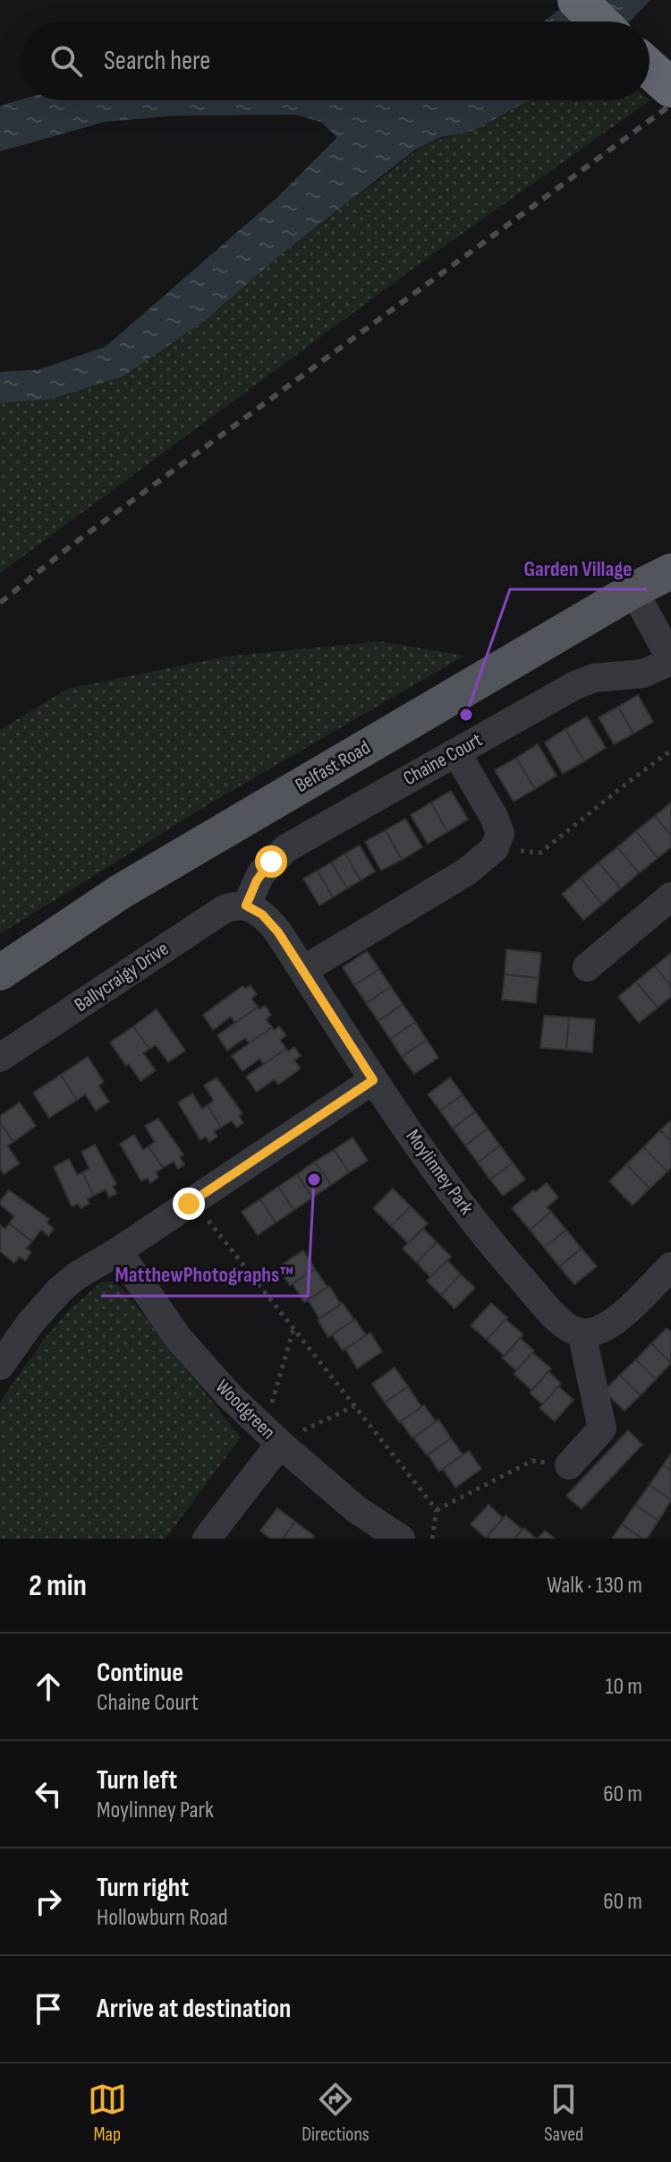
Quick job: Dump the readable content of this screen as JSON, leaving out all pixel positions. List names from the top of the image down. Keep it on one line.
{"streets":{"main road":["Belfast Road"],"street":["Chaine Court","Ballycraigy Drive","Moylinney Park","Woodgreen"]},"crossings":[["Chaine Court","Ballycraigy Drive"],["Chaine Court","Moylinney Park"],["Ballycraigy Drive","Moylinney Park"]],"places":["Garden Village","MatthewPhotographs™"],"page":{"search":"Search here","heading":["2 min","Walk · 130 m"],"list":[["Continue","Chaine Court","10 m"],["Turn left","Moylinney Park","60 m"],["Turn right","Hollowburn Road","60 m"],"Arrive at destination"],"nav":["Map","Directions","Saved"]}}
